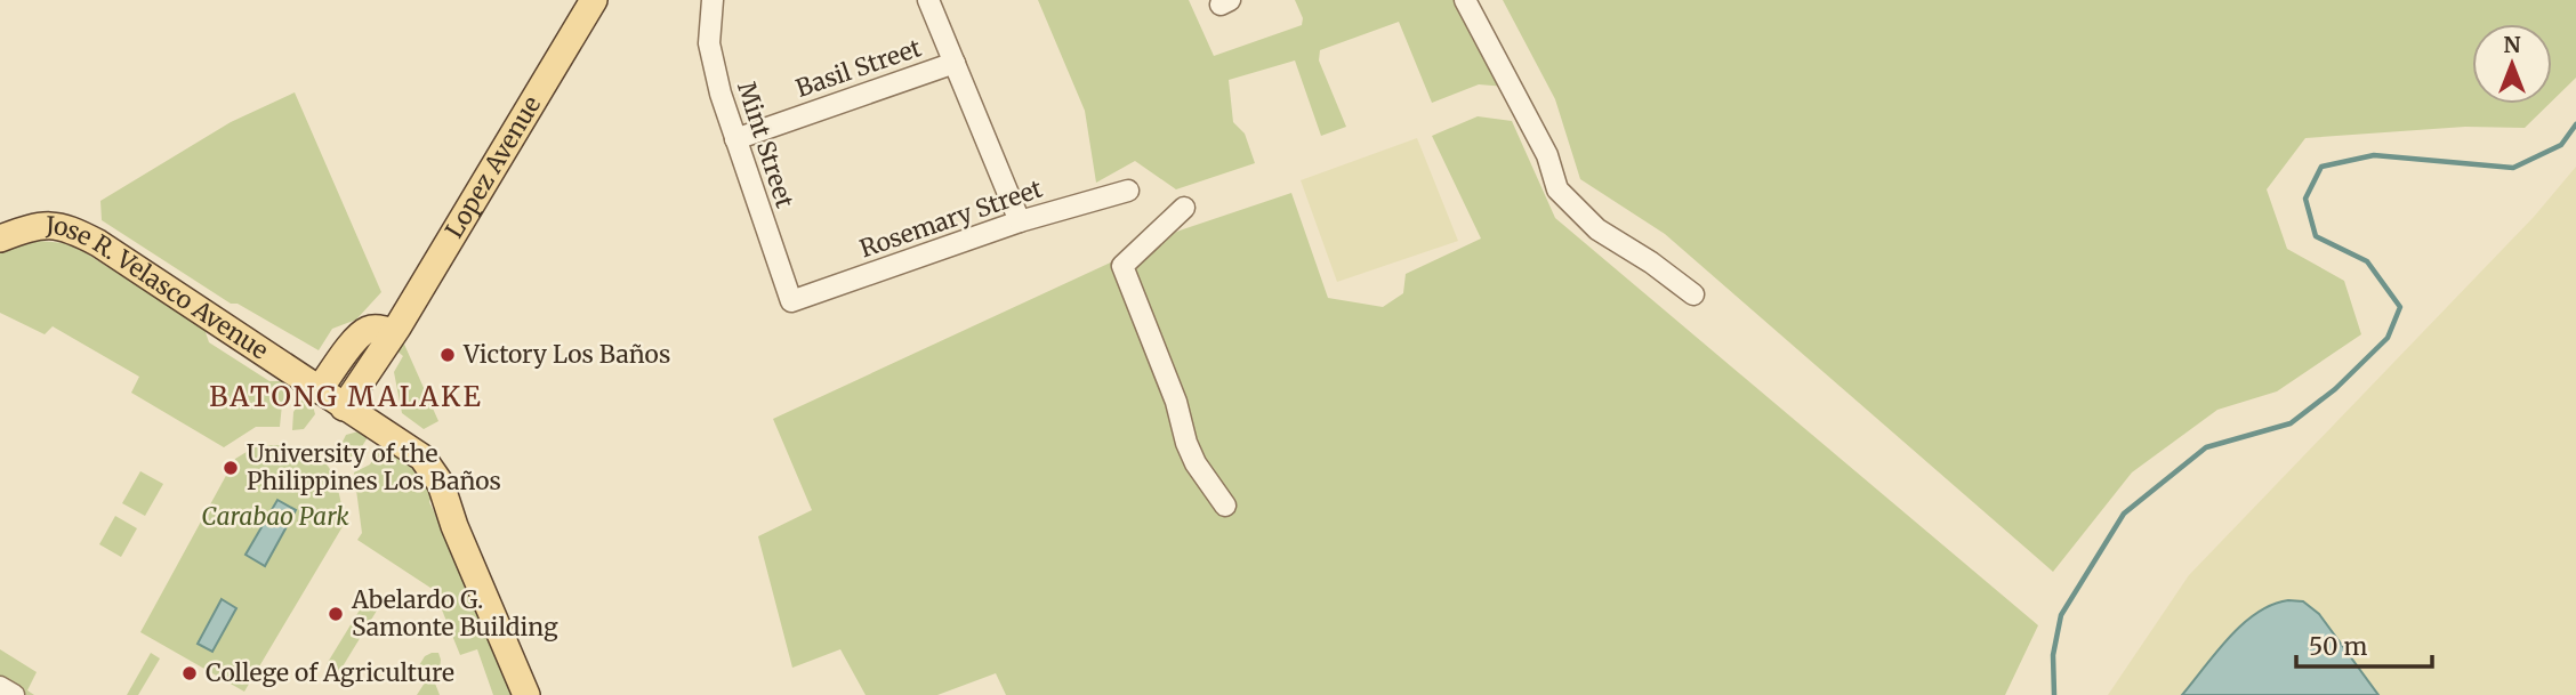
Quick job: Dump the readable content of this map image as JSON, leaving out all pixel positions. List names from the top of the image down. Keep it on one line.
{"streets":{"main road":["Lopez Avenue","Jose R. Velasco Avenue"],"street":["Basil Street","Mint Street","Rosemary Street"]},"crossings":[["Basil Street","Mint Street"],["Mint Street","Rosemary Street"],["Lopez Avenue","Jose R. Velasco Avenue"]],"districts":["BATONG MALAKE"],"parks":["Carabao Park"],"places":["Victory Los Baños","University of the Philippines Los Baños","Abelardo G. Samonte Building","College of Agriculture"],"scale_bar":"50 m","north":"top"}
